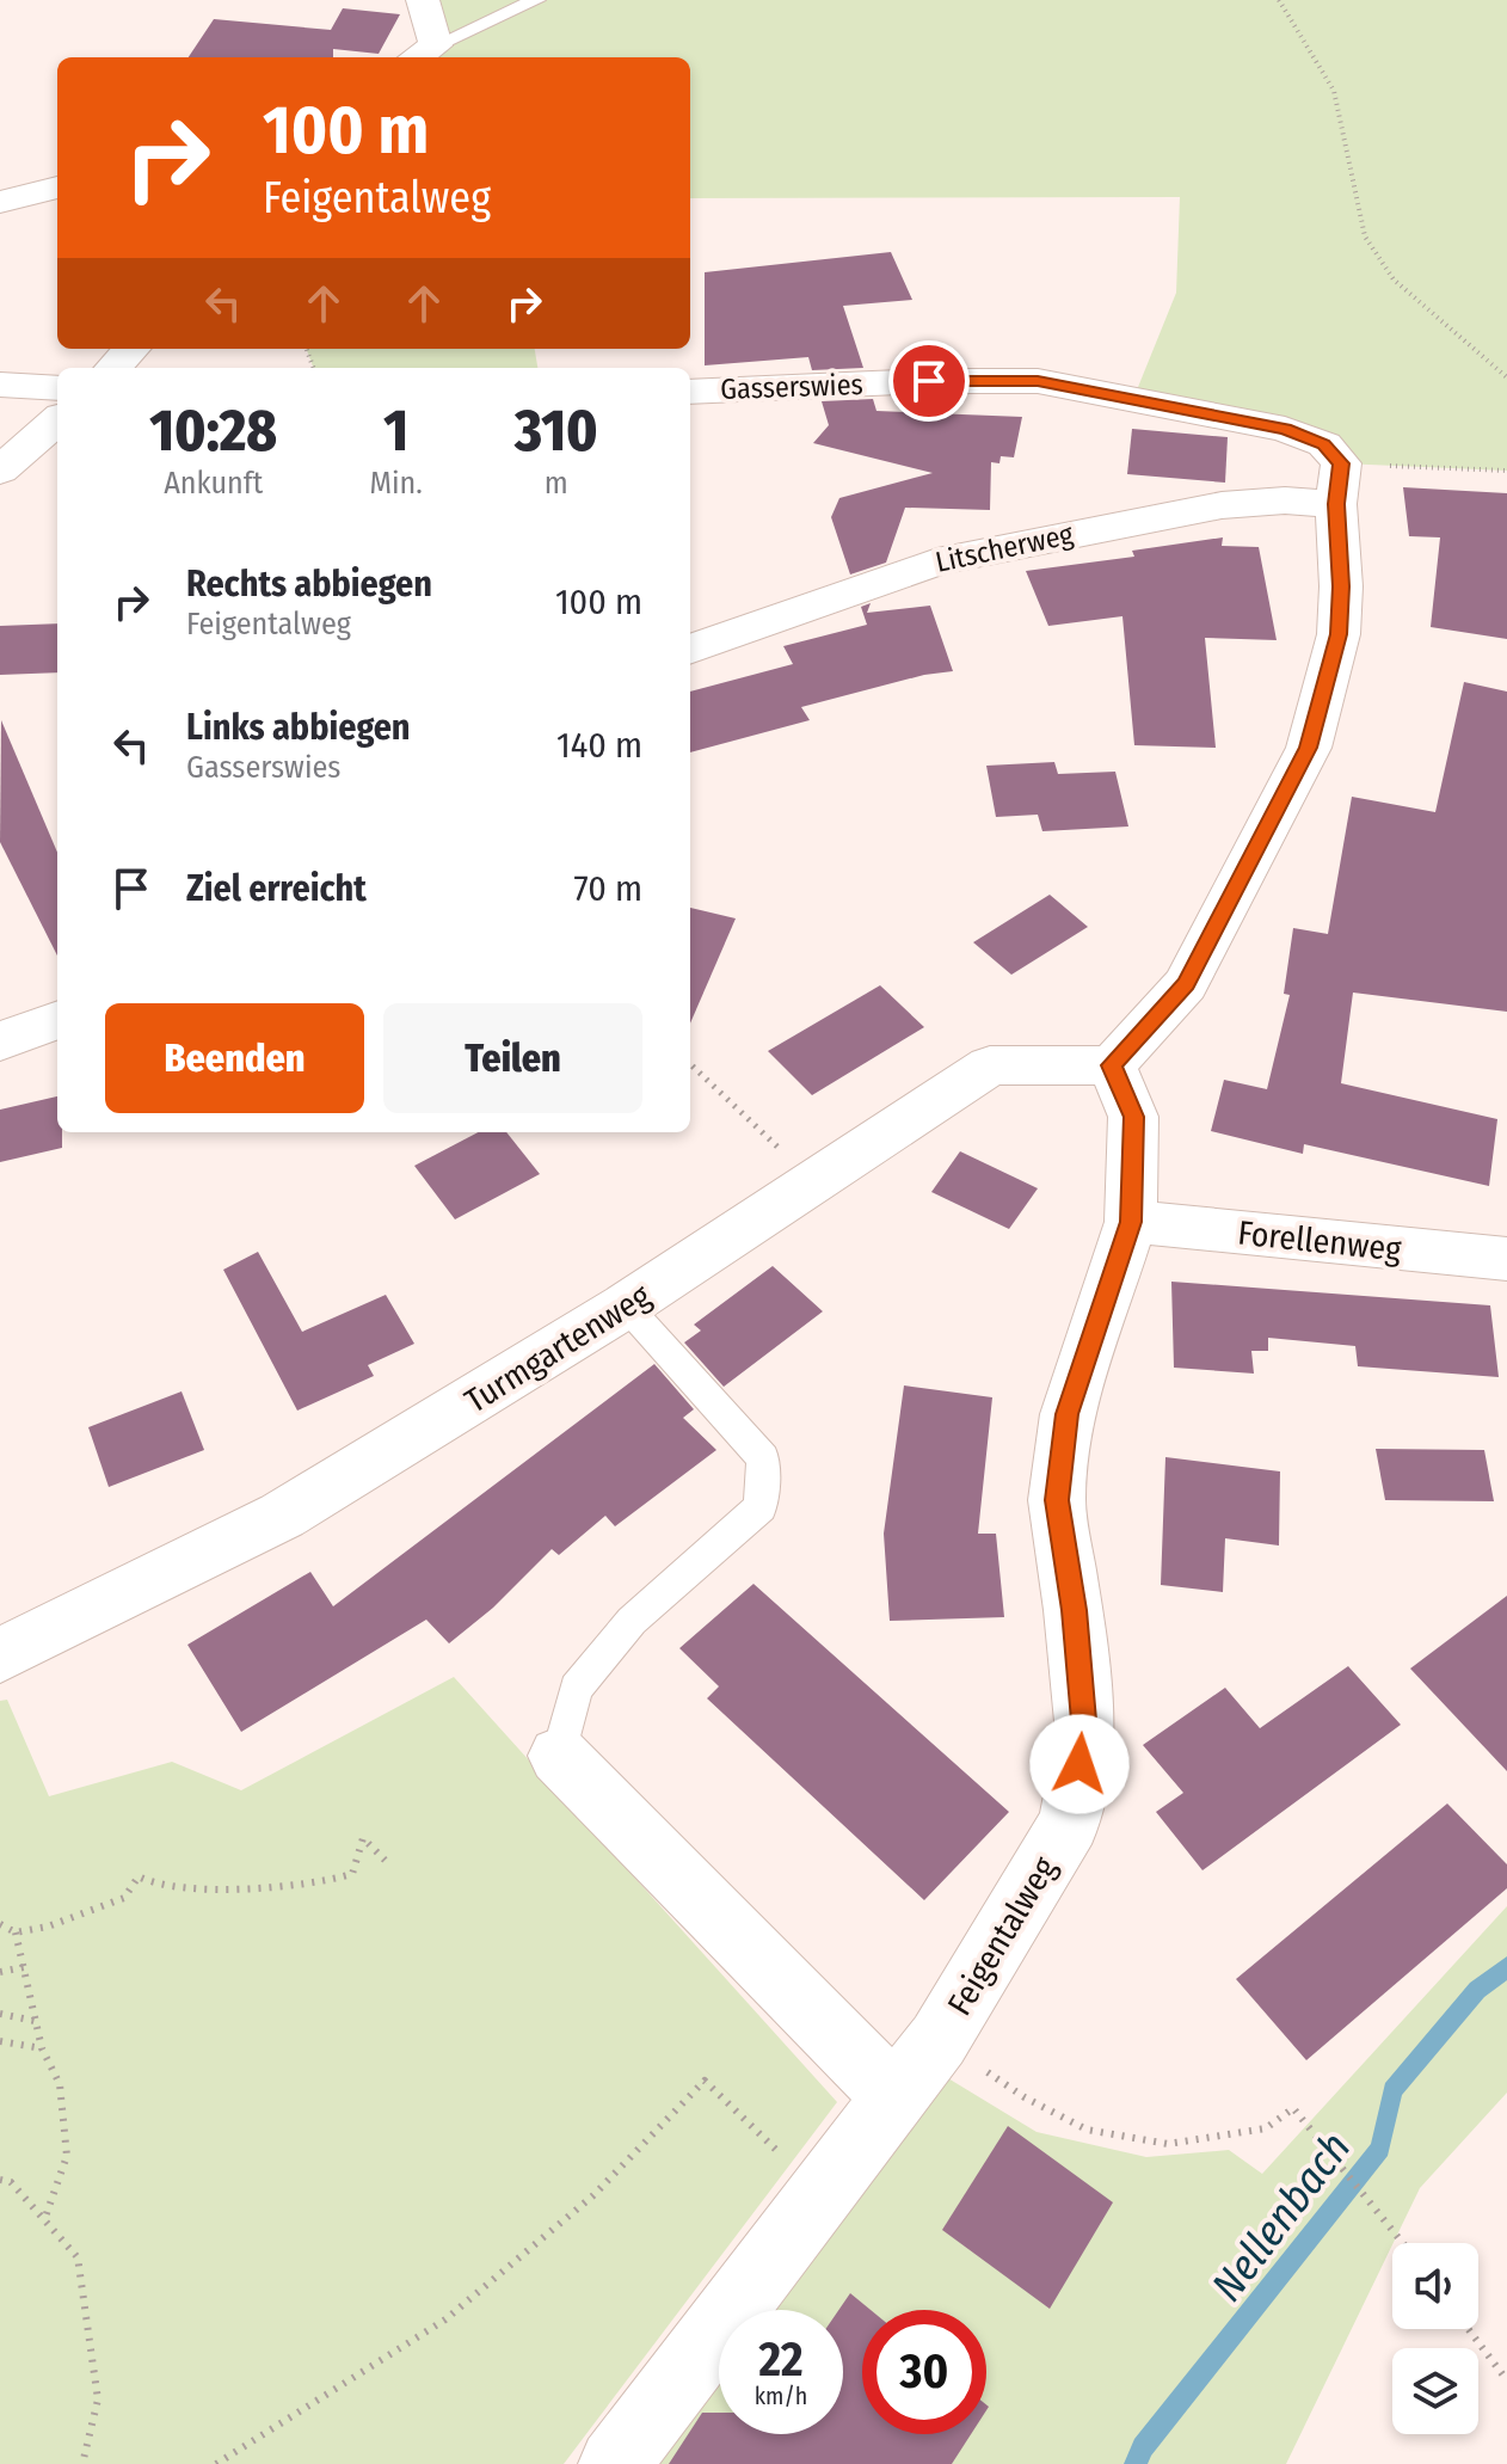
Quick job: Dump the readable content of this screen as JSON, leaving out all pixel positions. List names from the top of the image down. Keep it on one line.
{"streets":{"street":["Gasserswies","Litscherweg","Forellenweg","Turmgartenweg","Feigentalweg"]},"crossings":[["Gasserswies","Litscherweg"],["Forellenweg","Feigentalweg"],["Turmgartenweg","Feigentalweg"]],"water":["Nellenbach"],"page":{"turn":["100 m","Feigentalweg"],"eta":["10:28","Ankunft","1","Min.","310","m"],"list":[{"name":"Rechts abbiegen","note":"Feigentalweg","value":"100 m"},{"name":"Links abbiegen","note":"Gasserswies","value":"140 m"},{"name":"Ziel erreicht","value":"70 m"}],"buttons":["Beenden","Teilen"],"speed":"22 km/h","limit":"30"}}
